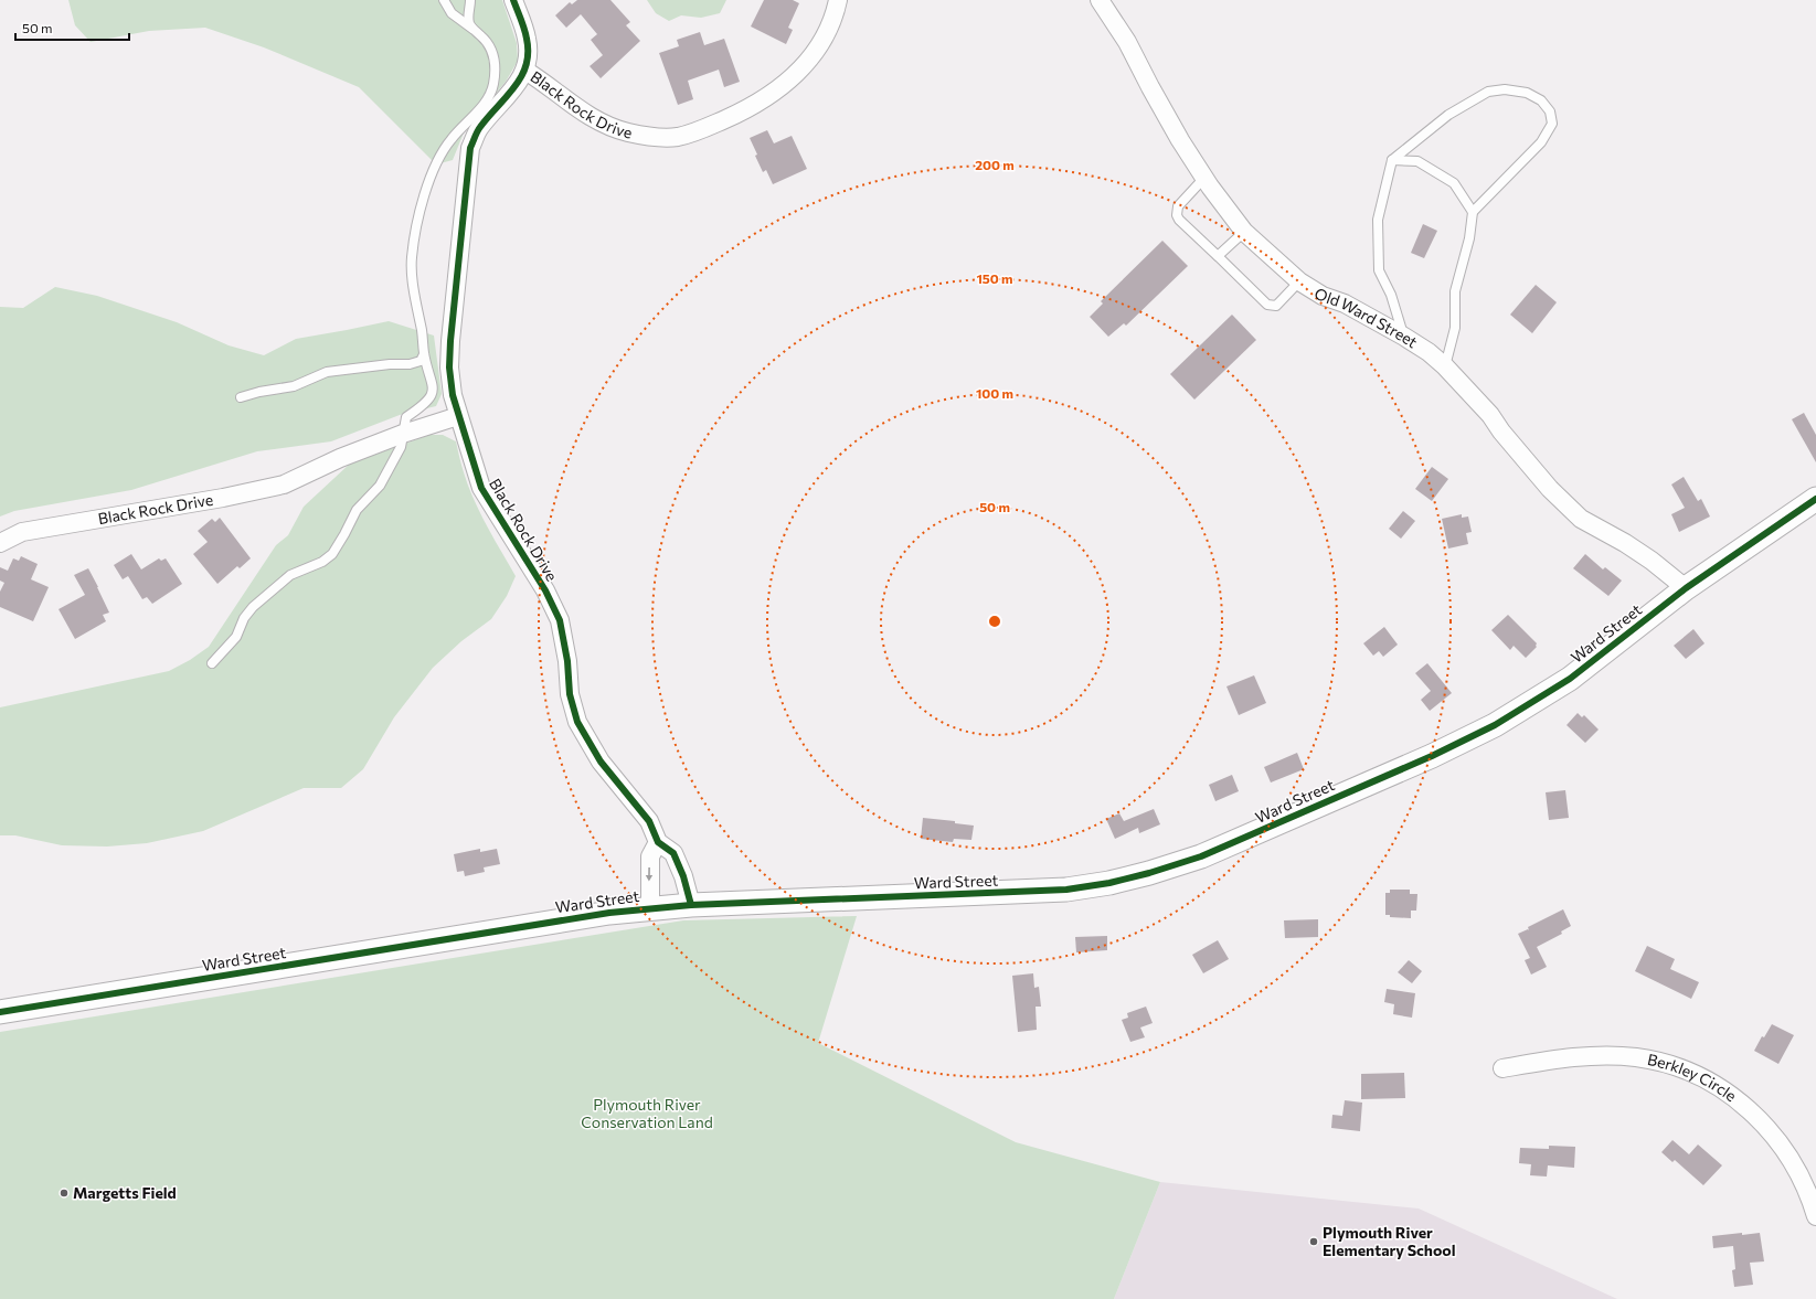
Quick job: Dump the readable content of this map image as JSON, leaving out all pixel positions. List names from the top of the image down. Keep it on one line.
{"streets":{"street":["Black Rock Drive","Old Ward Street","Ward Street","Berkley Circle"]},"crossings":[["Black Rock Drive","Ward Street"],["Old Ward Street","Ward Street"]],"parks":["Plymouth River Conservation Land"],"places":["Margetts Field","Plymouth River Elementary School"],"scale_bar":"50 m","rings":["200 m","150 m","100 m","50 m"]}
